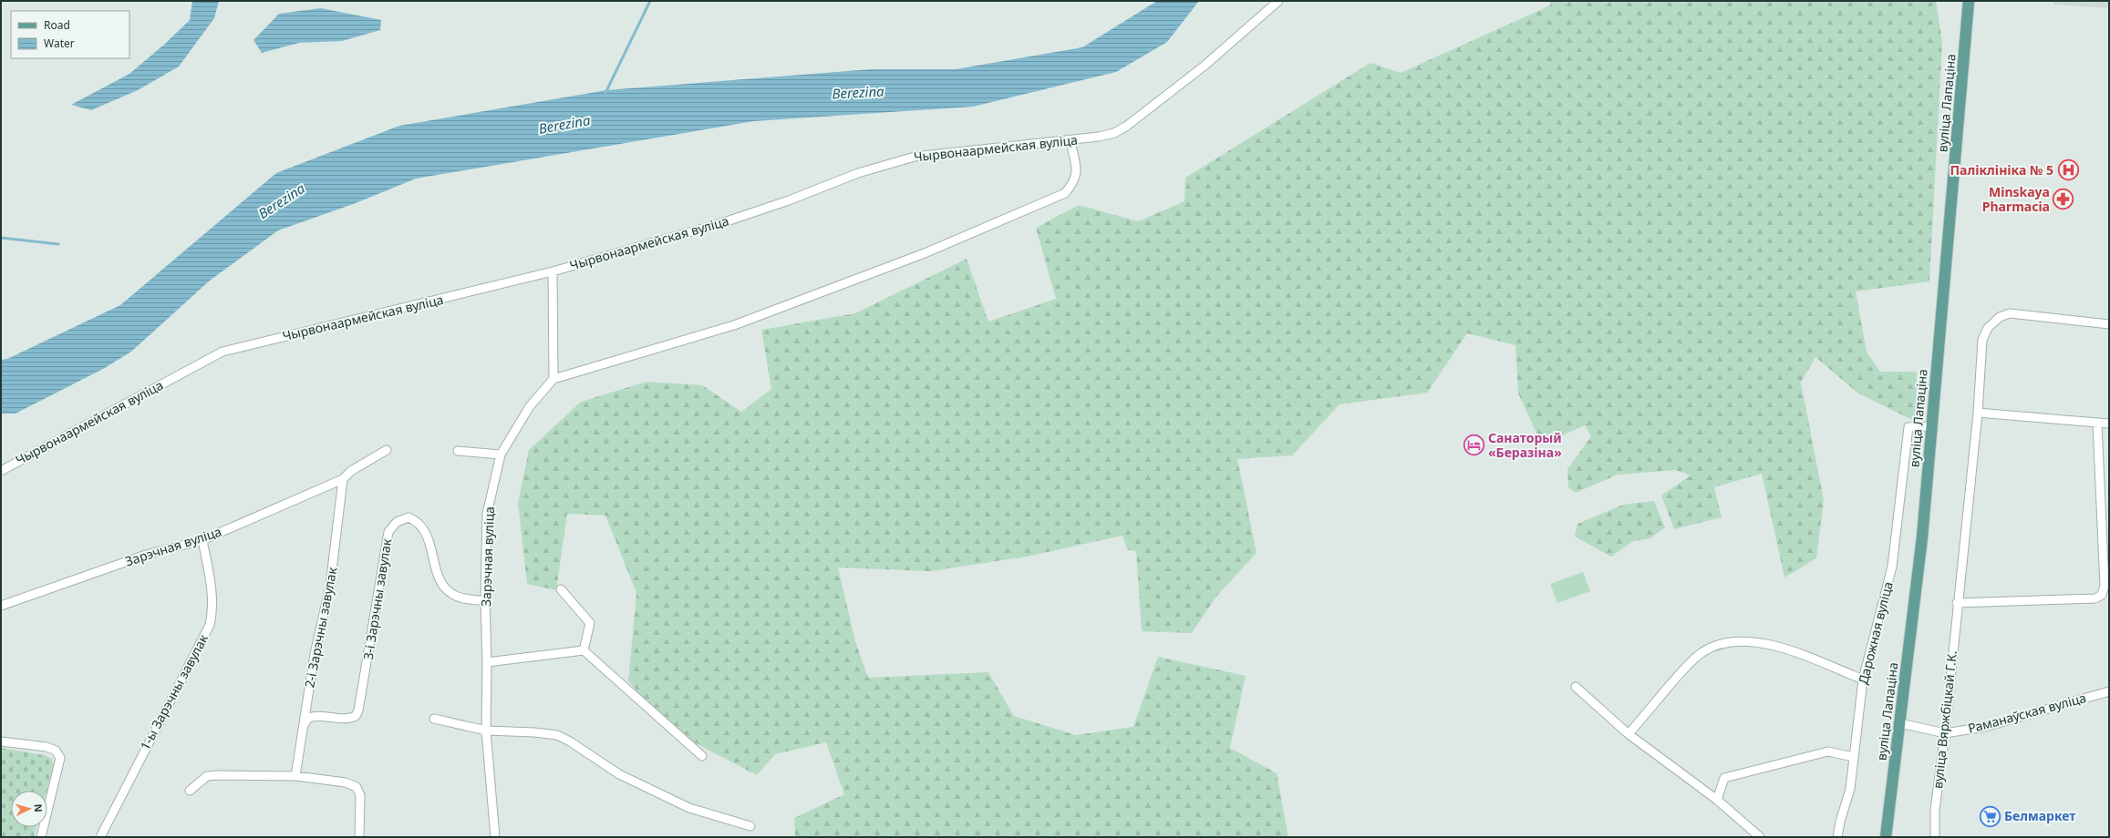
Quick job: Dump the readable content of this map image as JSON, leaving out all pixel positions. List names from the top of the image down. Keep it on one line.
{"streets":{"main road":["вуліца Лапаціна"],"street":["Чырвонаармейская вуліца","Зарэчная вуліца","3-і Зарэчны завулак","2-і Зарэчны завулак","Дарожная вуліца","1-ы Зарэчны завулак","Раманаўская вуліца","вуліца Вяржбіцкай Г.К."]},"crossings":[["вуліца Лапаціна","Дарожная вуліца"],["Зарэчная вуліца","3-і Зарэчны завулак"],["Зарэчная вуліца","2-і Зарэчны завулак"],["Зарэчная вуліца","1-ы Зарэчны завулак"],["3-і Зарэчны завулак","2-і Зарэчны завулак"],["Раманаўская вуліца","вуліца Вяржбіцкай Г.К."]],"water":["Berezina"],"places":{"hospital":["Паліклініка № 5"],"pharmacy":["Minskaya Pharmacia"],"hotel":["Санаторый «Беразіна»"],"supermarket":["Белмаркет"]},"legend":["Road","Water"],"north":"right"}
